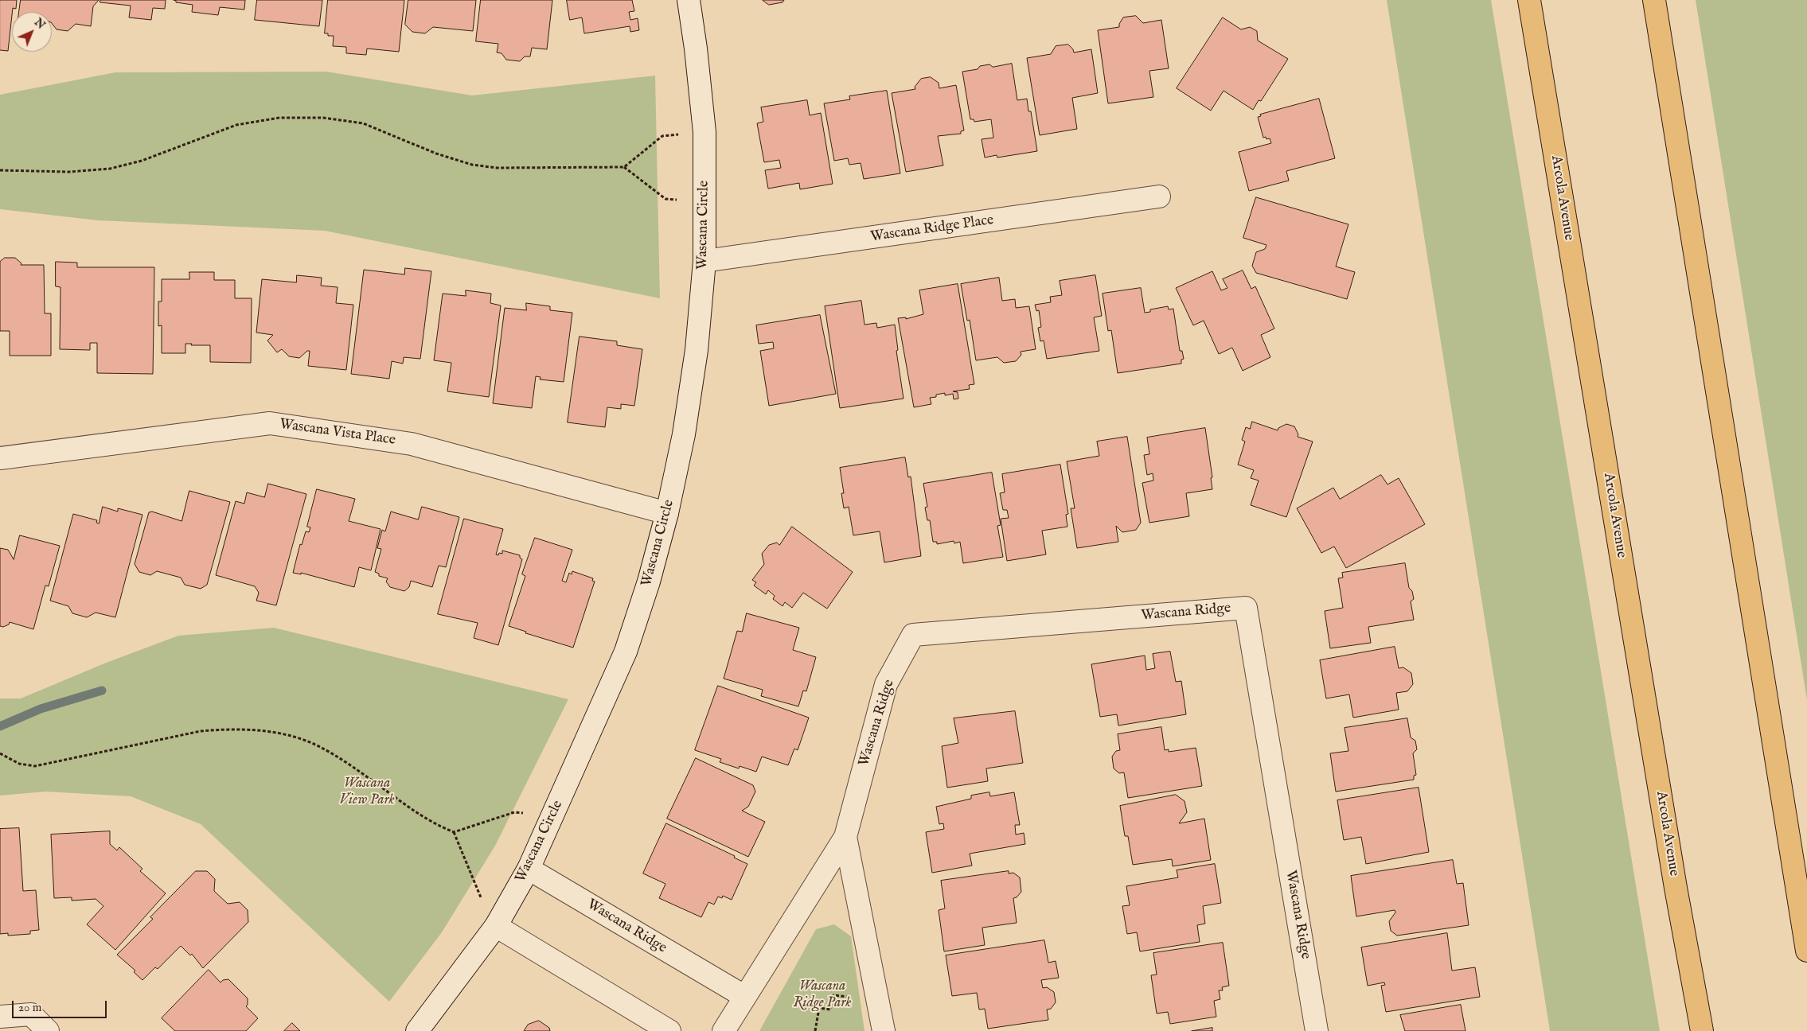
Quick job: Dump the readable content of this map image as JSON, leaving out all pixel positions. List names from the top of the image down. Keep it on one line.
{"streets":{"main road":["Arcola Avenue"],"street":["Wascana Circle","Wascana Ridge Place","Wascana Vista Place","Wascana Ridge"]},"crossings":[["Wascana Circle","Wascana Ridge Place"],["Wascana Circle","Wascana Vista Place"],["Wascana Circle","Wascana Ridge"]],"parks":["Wascana View Park","Wascana Ridge Park"],"scale_bar":"20 m","north":"top right"}
